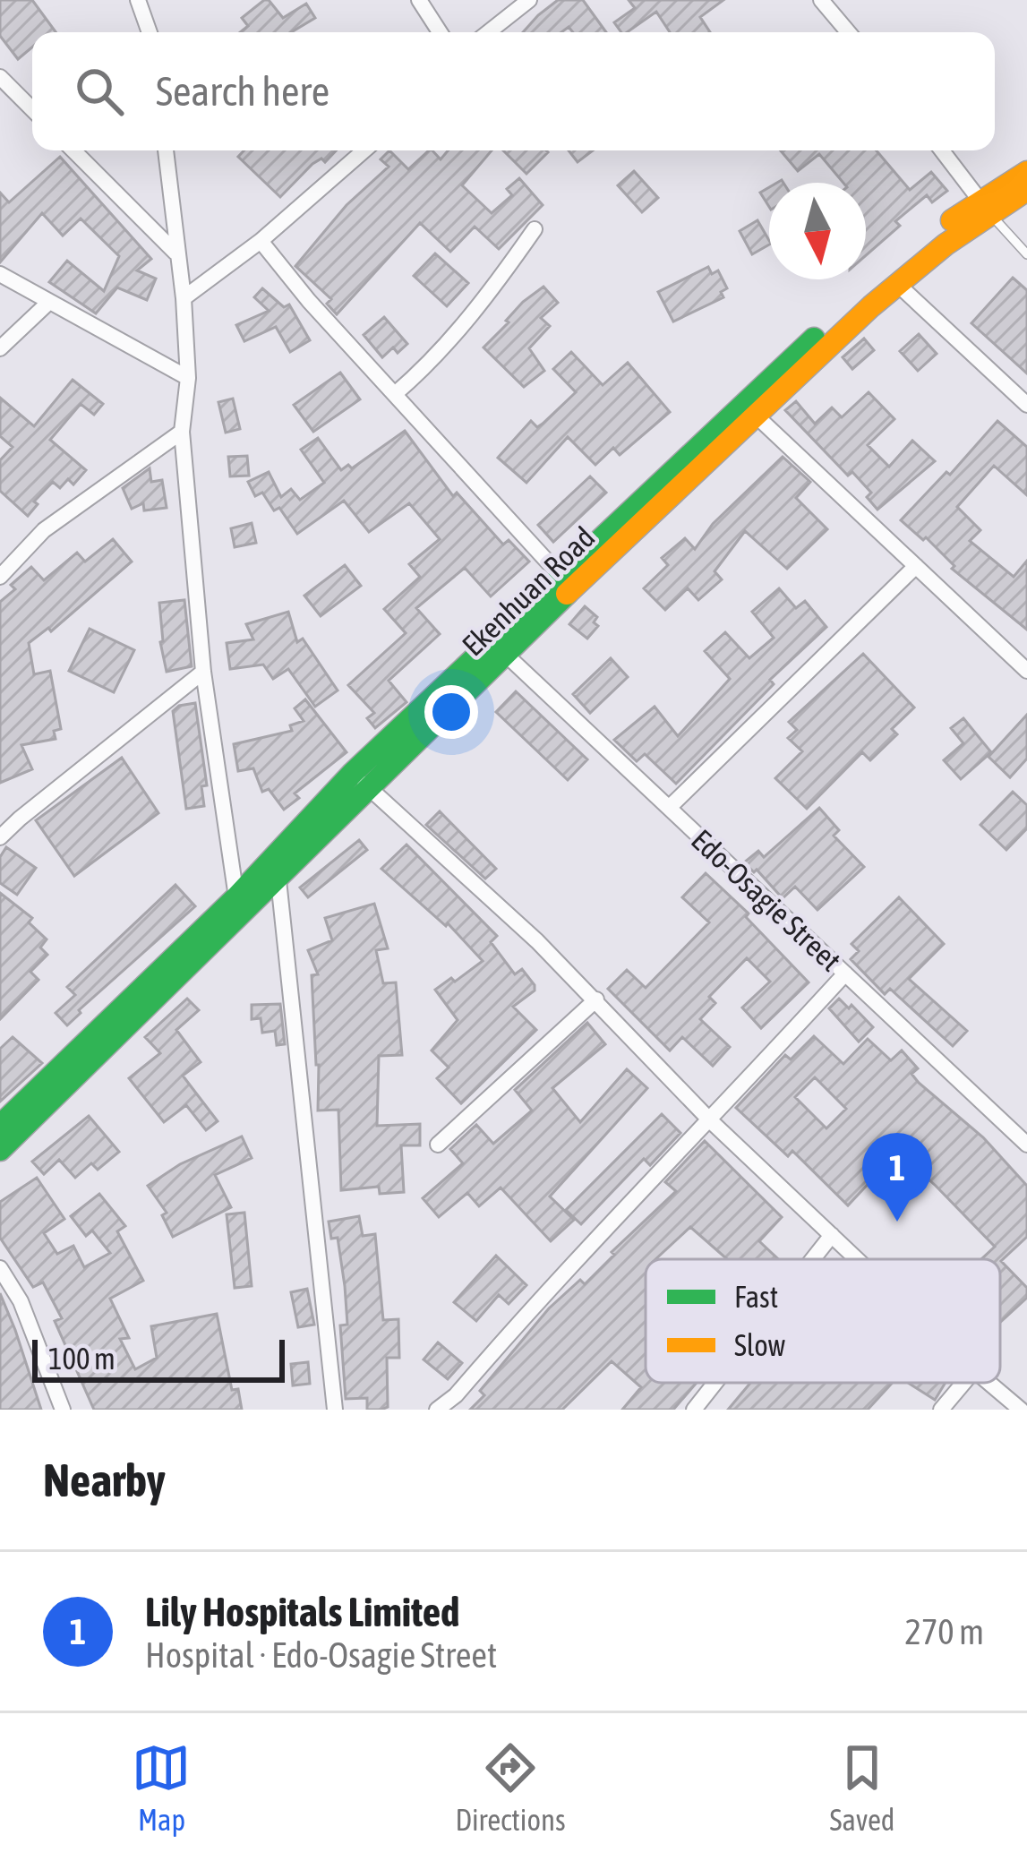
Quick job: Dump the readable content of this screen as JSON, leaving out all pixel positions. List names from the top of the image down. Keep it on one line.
{"streets":{"main road":["Ekenhuan Road"],"street":["Edo-Osagie Street"]},"crossings":[["Ekenhuan Road","Edo-Osagie Street"]],"legend":["Fast","Slow"],"scale_bar":"100 m","north":"bottom","page":{"search":"Search here","pins":"1","scale":"100 m","heading":"Nearby","list":[{"mark":"1","name":"Lily Hospitals Limited","note":"Hospital · Edo-Osagie Street","value":"270 m"}],"nav":["Map","Directions","Saved"]}}
